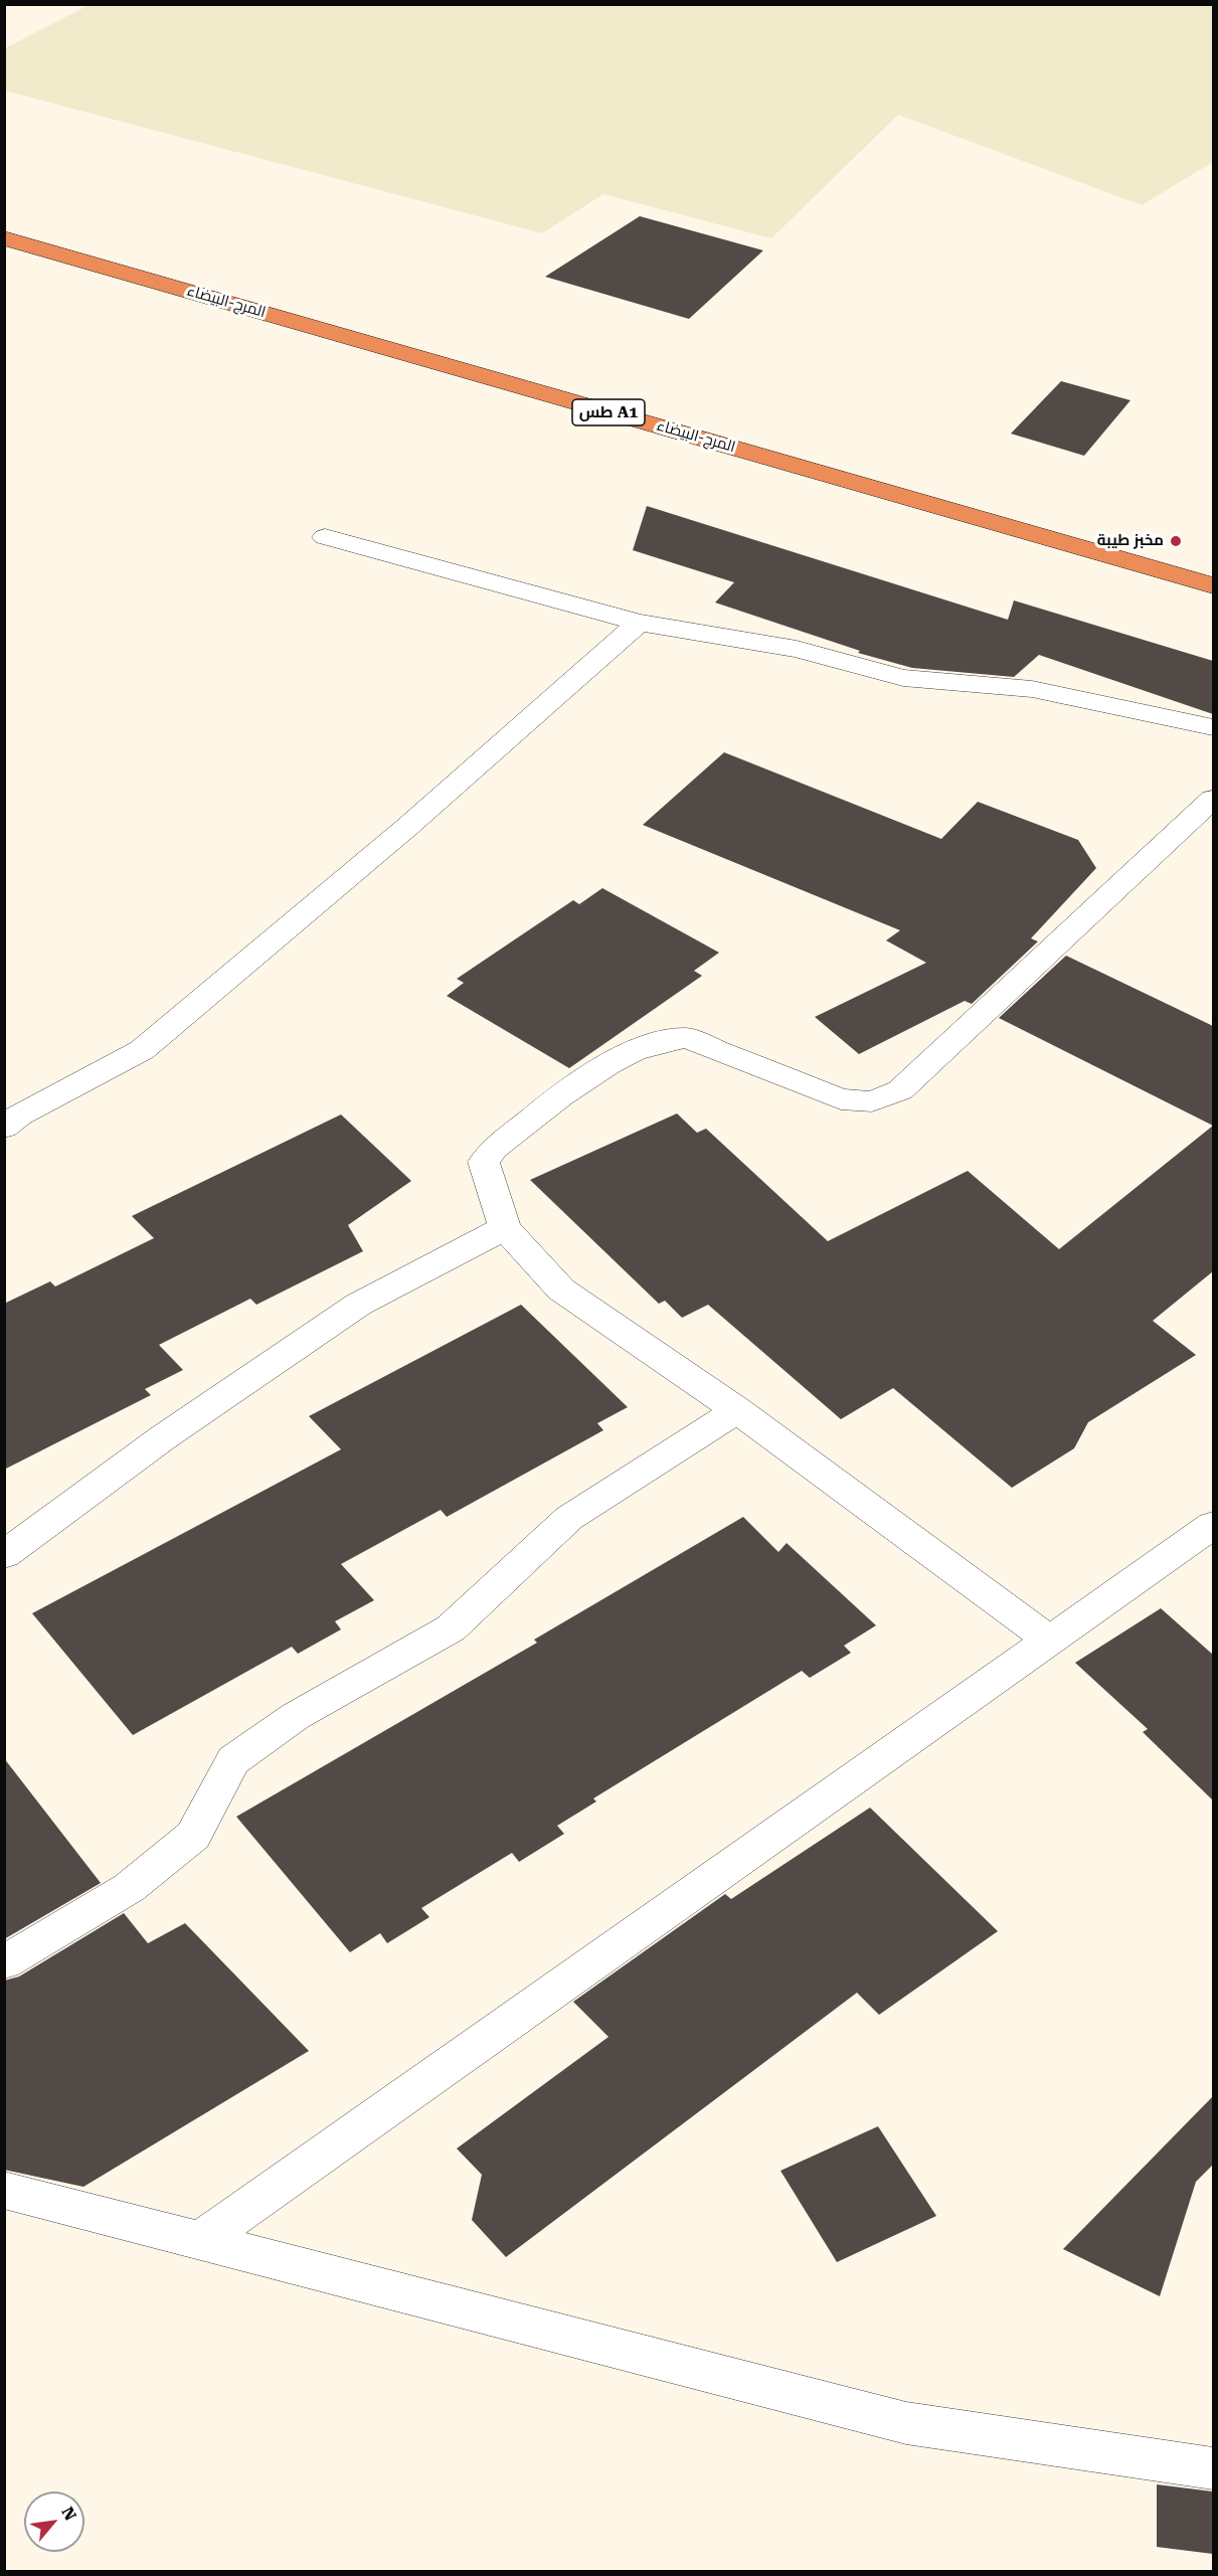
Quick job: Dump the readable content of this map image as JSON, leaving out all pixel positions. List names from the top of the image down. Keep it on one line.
{"streets":{"highway":["المرج-البيضاء","طس A1"]},"places":["مخبز طيبة"],"north":"top right"}
